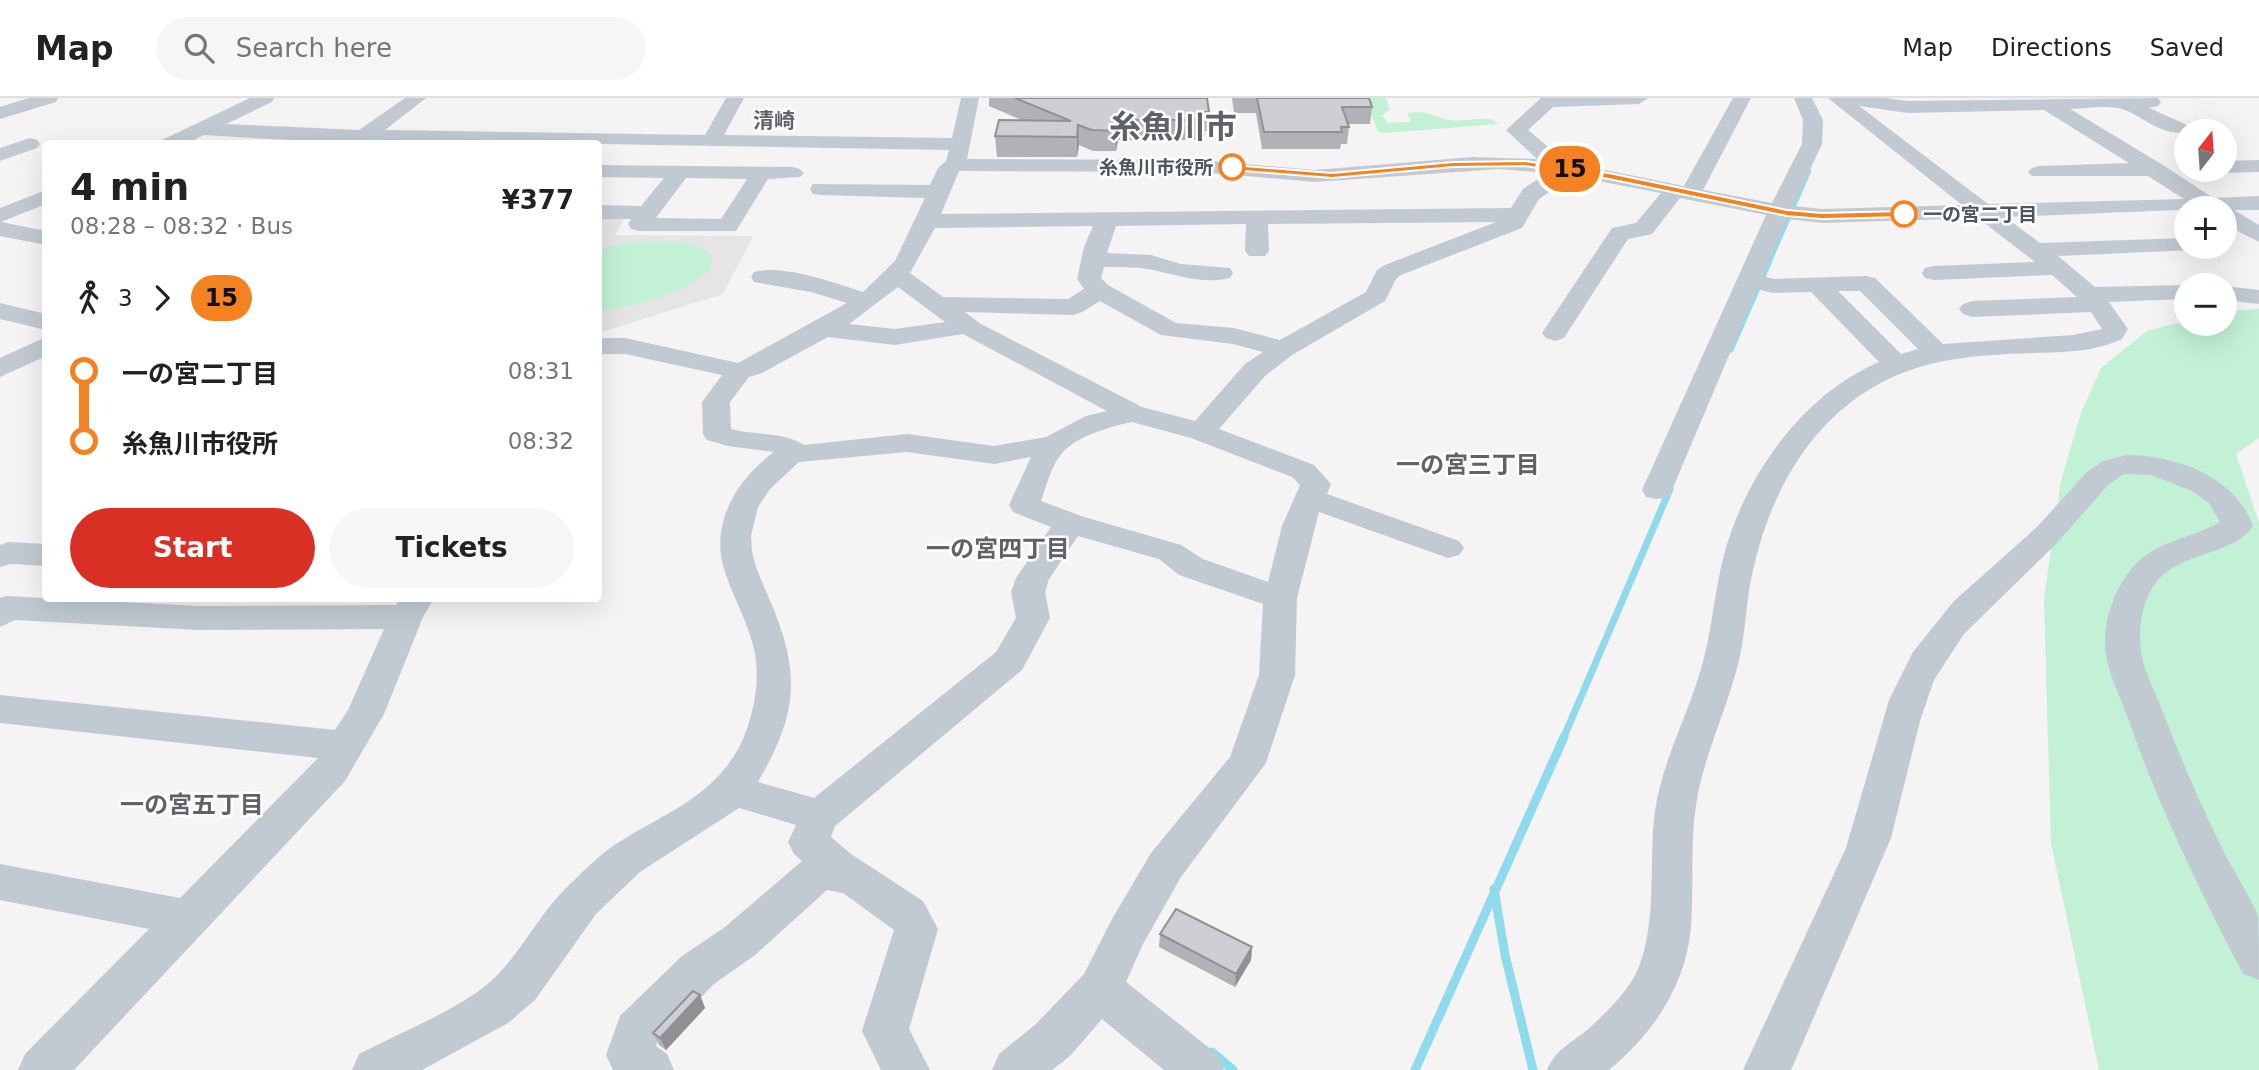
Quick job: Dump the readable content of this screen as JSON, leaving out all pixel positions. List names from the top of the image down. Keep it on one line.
{"districts":["清崎","糸魚川市","一の宮三丁目","一の宮四丁目","一の宮五丁目"],"places":["糸魚川市役所","一の宮二丁目"],"lines":["bus line 15"],"north":"top","page":{"header":"Map","search":"Search here","nav":["Map","Directions","Saved"],"on_map":"15","map_buttons":["+","−"],"heading":["4 min","08:28 – 08:32 · Bus","¥377"],"legs":["3","15"],"list":[{"name":"一の宮二丁目","value":"08:31"},{"name":"糸魚川市役所","value":"08:32"}],"buttons":["Start","Tickets"]}}
